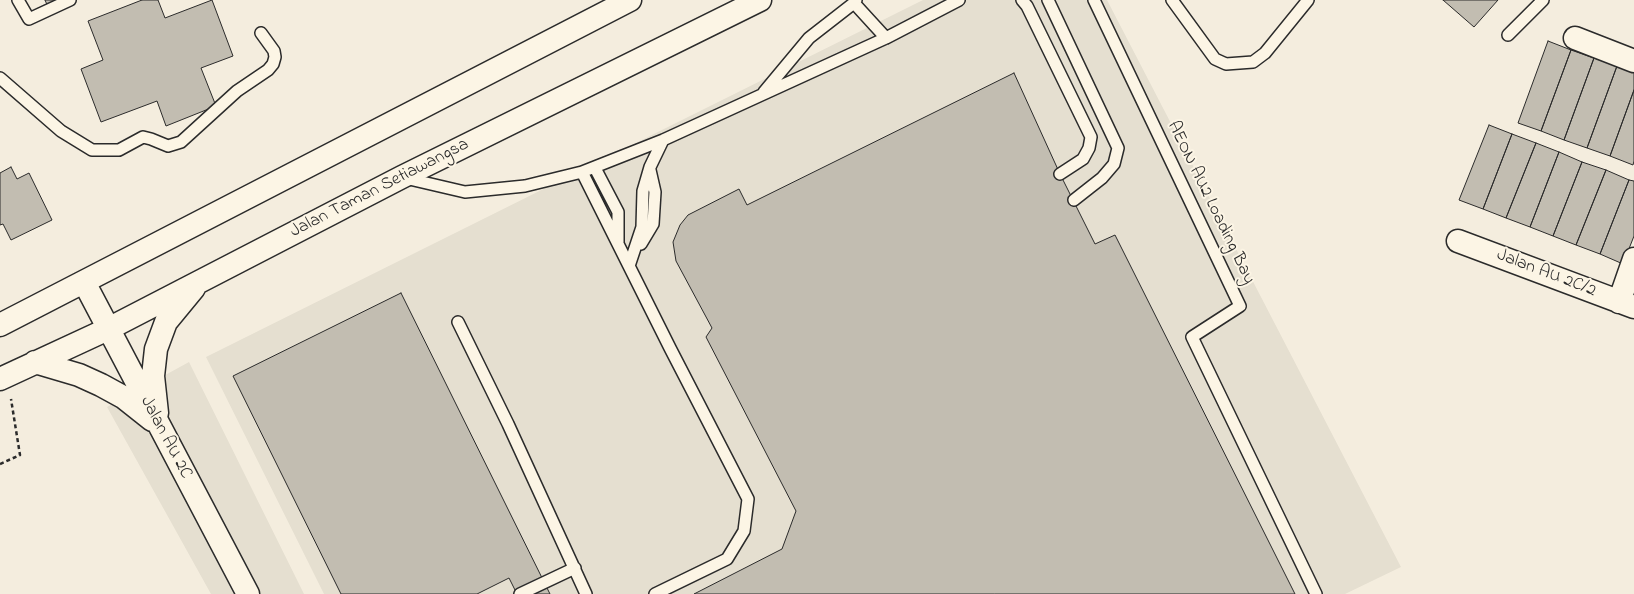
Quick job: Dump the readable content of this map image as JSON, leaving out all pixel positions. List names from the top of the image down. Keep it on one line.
{"streets":{"main road":["Jalan Taman Setiawangsa","Jalan AU 2C/2","Jalan AU 2C"],"lane":["AEON AU2 Loading Bay"]},"crossings":[["Jalan Taman Setiawangsa","Jalan AU 2C"]]}
